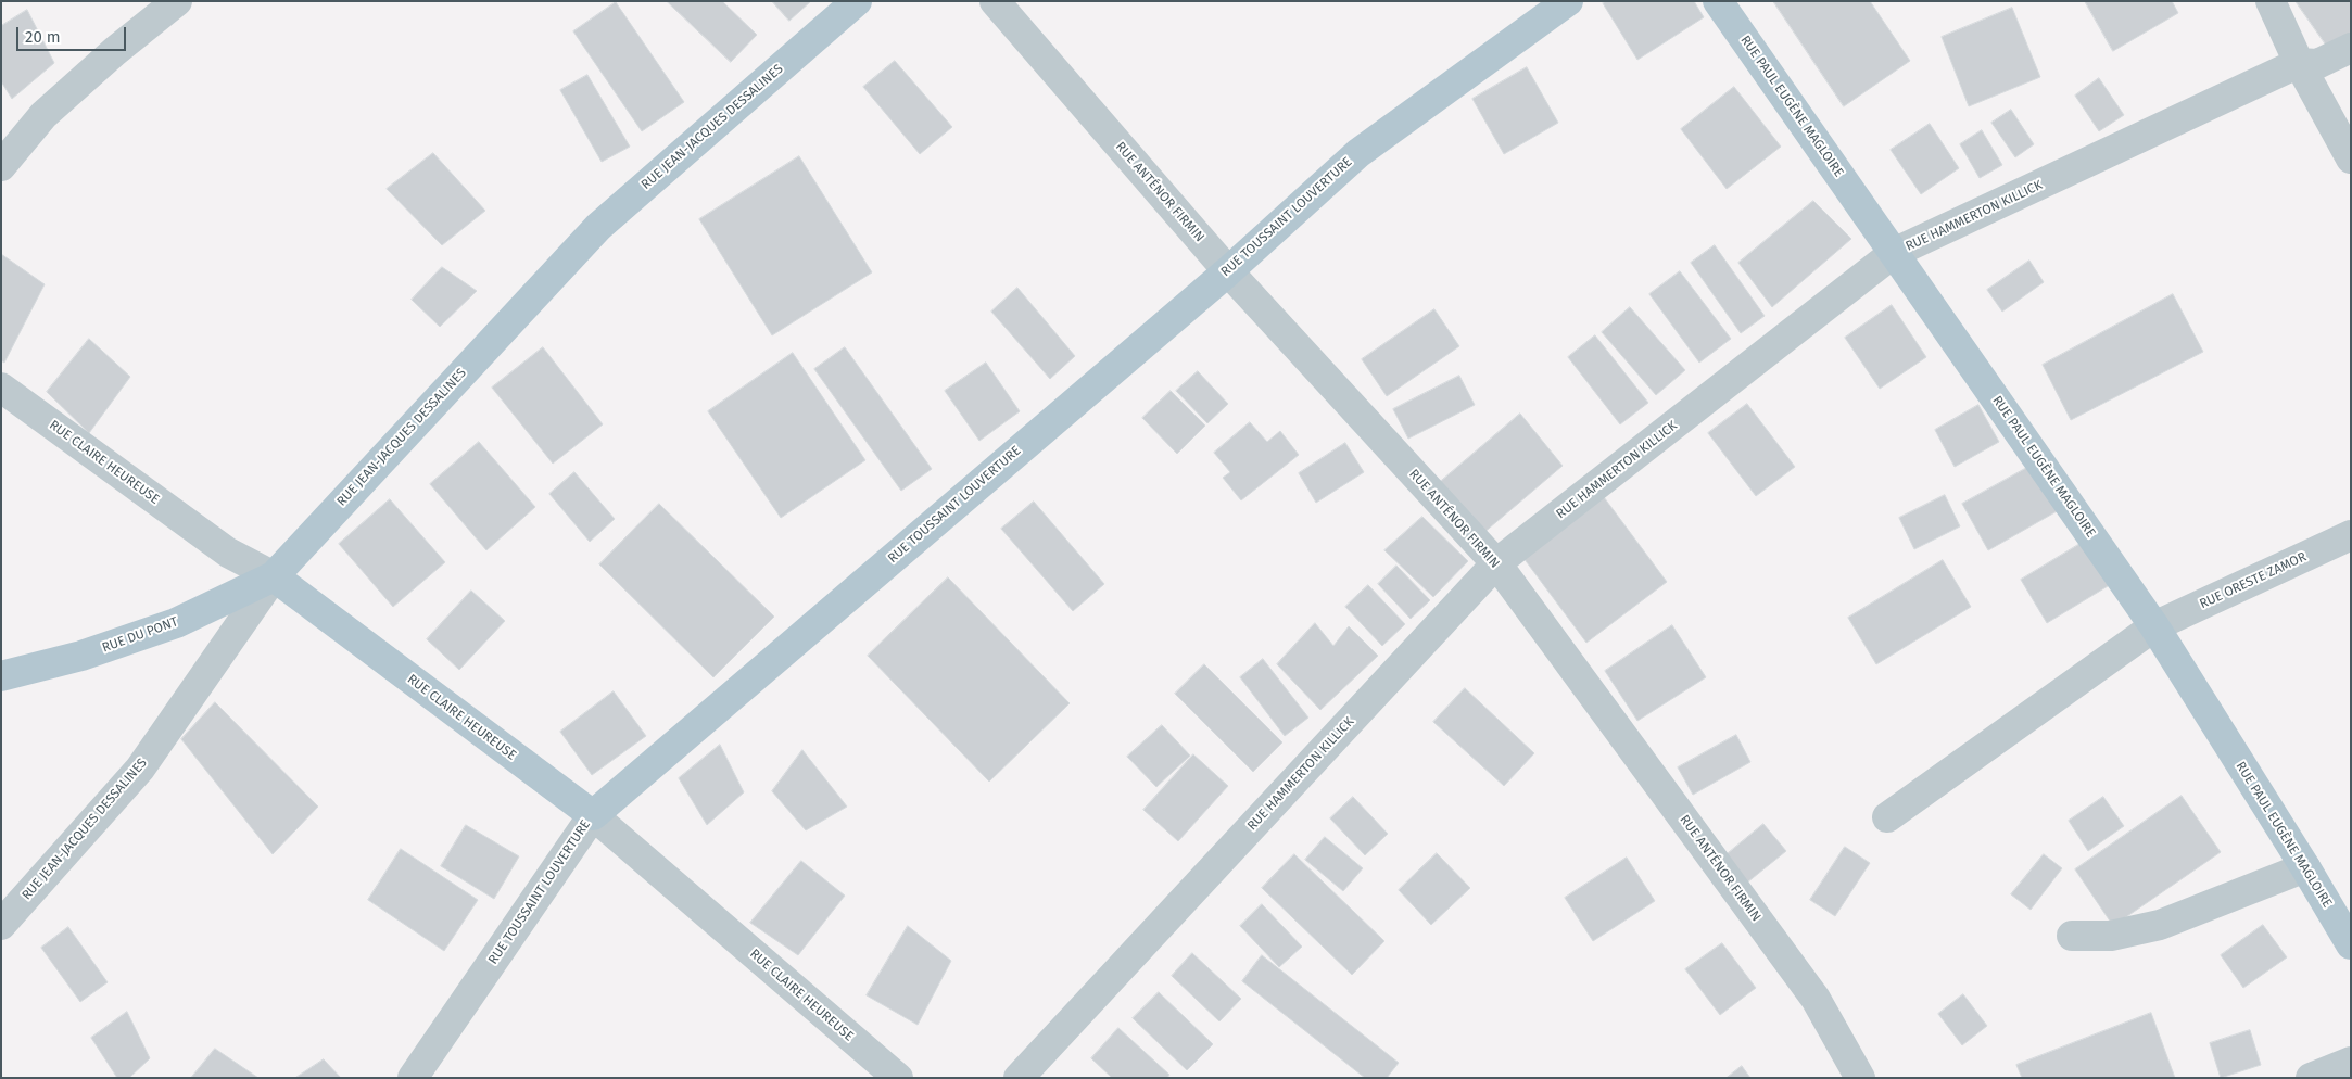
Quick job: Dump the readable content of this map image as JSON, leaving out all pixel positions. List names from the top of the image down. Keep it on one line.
{"streets":{"main road":["RUE PAUL EUGÈNE MAGLOIRE","RUE JEAN-JACQUES DESSALINES","RUE TOUSSAINT LOUVERTURE","RUE CLAIRE HEUREUSE","RUE DU PONT"],"street":["RUE ANTÉNOR FIRMIN","RUE HAMMERTON KILLICK","RUE ORESTE ZAMOR"]},"crossings":[["RUE PAUL EUGÈNE MAGLOIRE","RUE HAMMERTON KILLICK"],["RUE PAUL EUGÈNE MAGLOIRE","RUE ORESTE ZAMOR"],["RUE JEAN-JACQUES DESSALINES","RUE CLAIRE HEUREUSE"],["RUE JEAN-JACQUES DESSALINES","RUE DU PONT"],["RUE ANTÉNOR FIRMIN","RUE HAMMERTON KILLICK"],["RUE ANTÉNOR FIRMIN","RUE TOUSSAINT LOUVERTURE"],["RUE TOUSSAINT LOUVERTURE","RUE CLAIRE HEUREUSE"],["RUE CLAIRE HEUREUSE","RUE DU PONT"]],"scale_bar":"20 m"}
